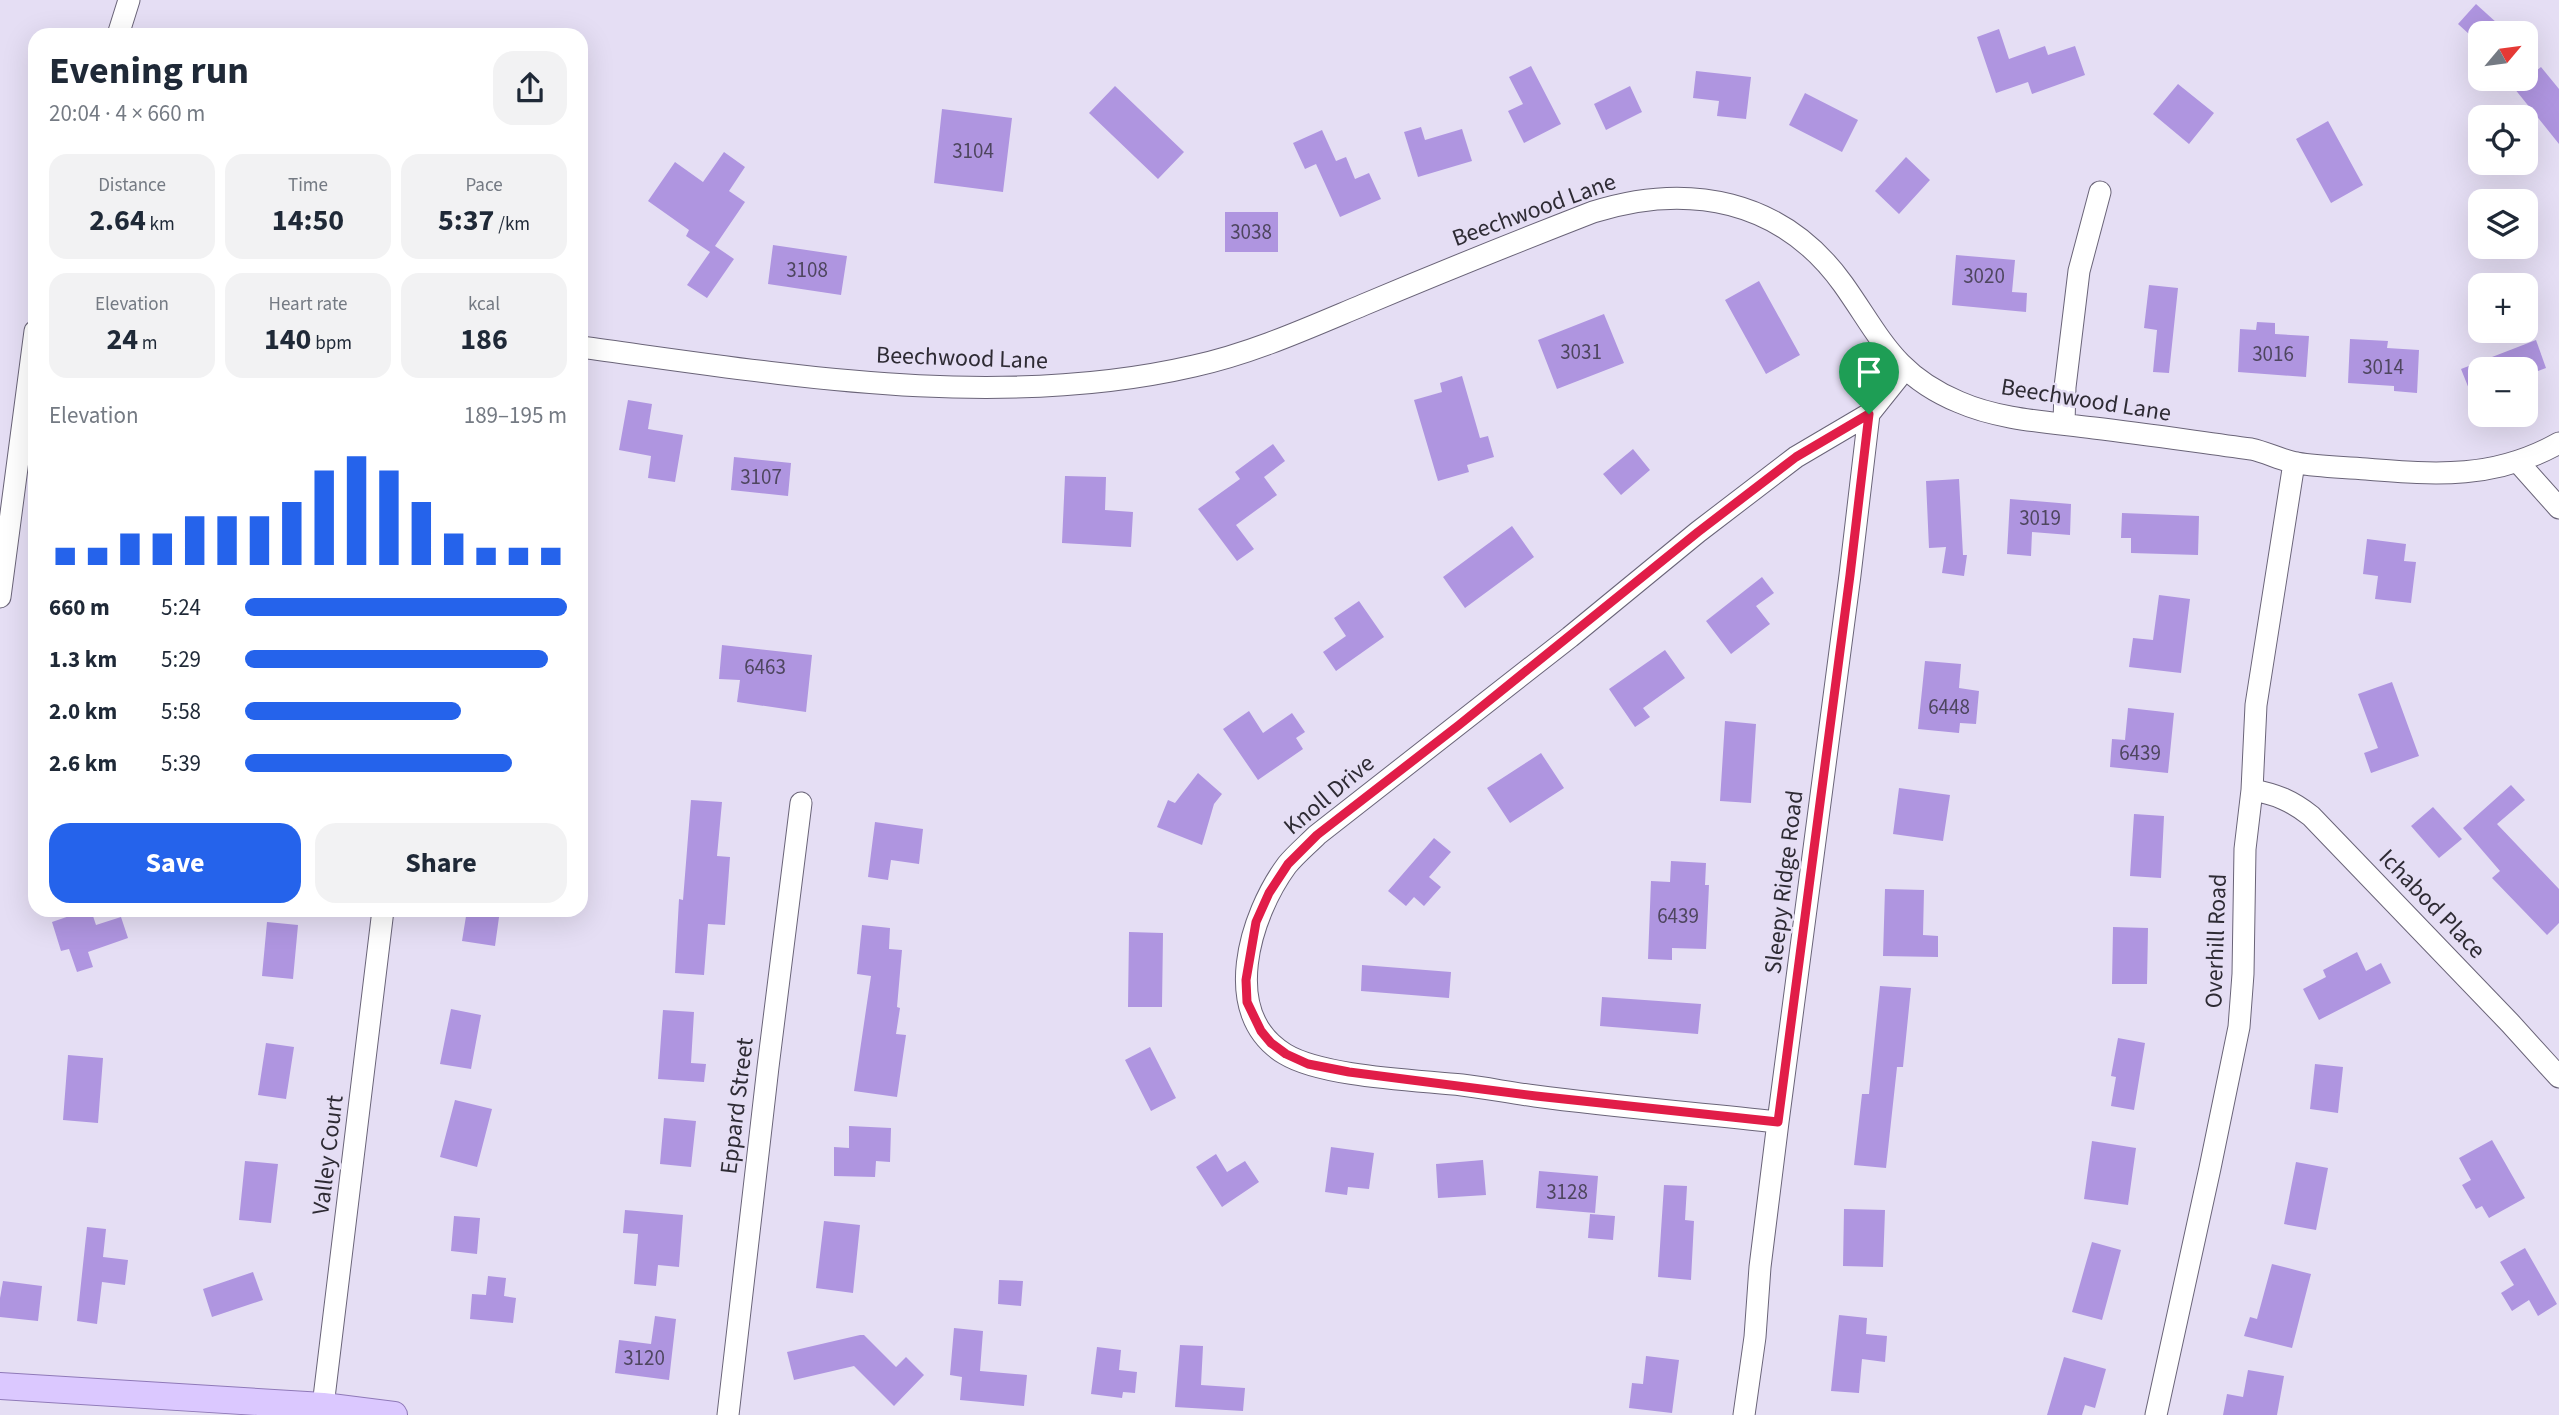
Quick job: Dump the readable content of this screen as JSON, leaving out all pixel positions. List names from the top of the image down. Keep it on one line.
{"streets":{"street":["Beechwood Lane","Knoll Drive","Sleepy Ridge Road","Ichabod Place","Overhill Road","Eppard Street","Valley Court"]},"crossings":[["Beechwood Lane","Overhill Road"],["Knoll Drive","Sleepy Ridge Road"],["Ichabod Place","Overhill Road"]],"house_numbers":["3104","3038","3108","3020","3031","3016","3014","3107","3019","6463","6448","6439","6439","3128","3120"],"north":"top right","page":{"map_buttons":["+","−"],"heading":["Evening run","20:04 · 4 × 660 m"],"stats":[["Distance","2.64 km"],["Time","14:50"],["Pace","5:37 /km"],["Elevation","24 m"],["Heart rate","140 bpm"],["kcal","186"]],"chart":["Elevation","189–195 m"],"list":[{"name":"660 m","note":"5:24"},{"name":"1.3 km","note":"5:29"},{"name":"2.0 km","note":"5:58"},{"name":"2.6 km","note":"5:39"}],"buttons":["Save","Share"]}}
